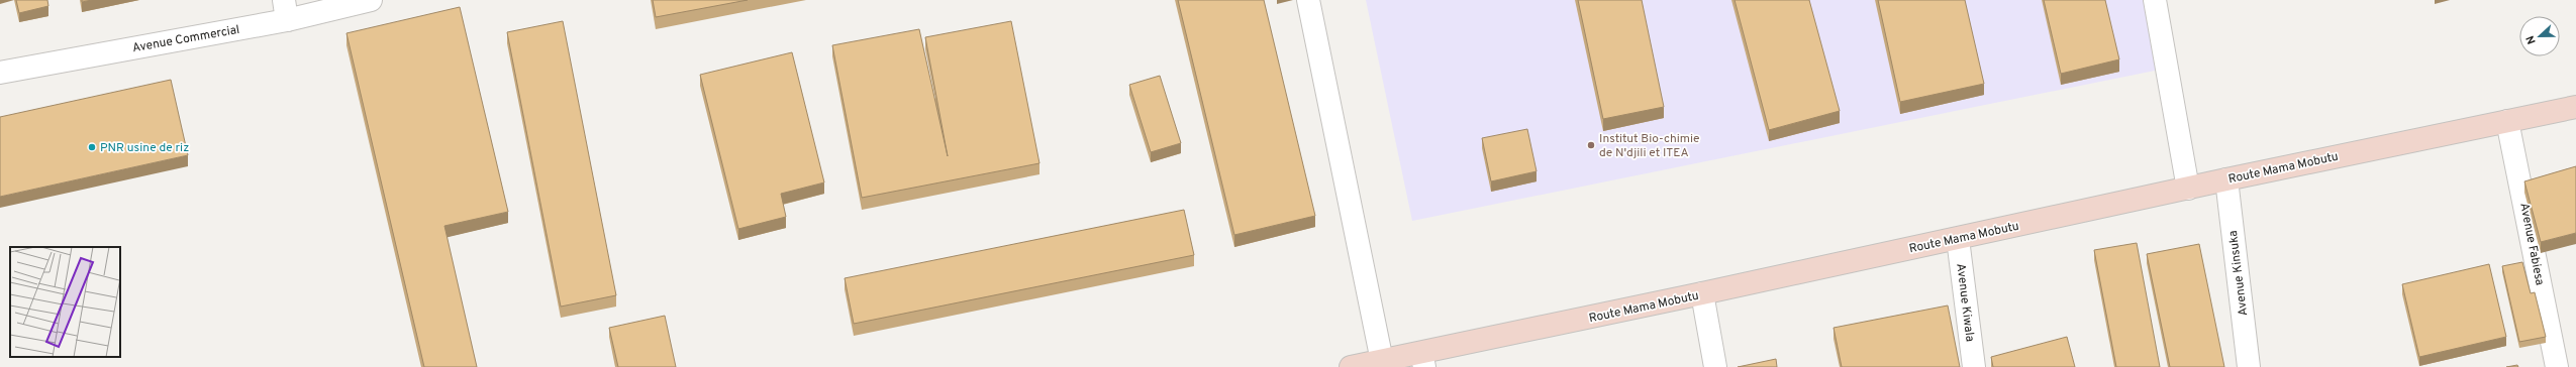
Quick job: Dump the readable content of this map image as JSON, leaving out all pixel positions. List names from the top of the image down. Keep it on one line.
{"streets":{"street":["Avenue Commercial","Route Mama Mobutu","Avenue Fabiesa","Avenue Kinsuka","Avenue Kiwala"]},"crossings":[["Route Mama Mobutu","Avenue Fabiesa"],["Route Mama Mobutu","Avenue Kinsuka"],["Route Mama Mobutu","Avenue Kiwala"]],"places":["Institut Bio-chimie de N'djili et ITEA","PNR usine de riz"],"north":"left"}
